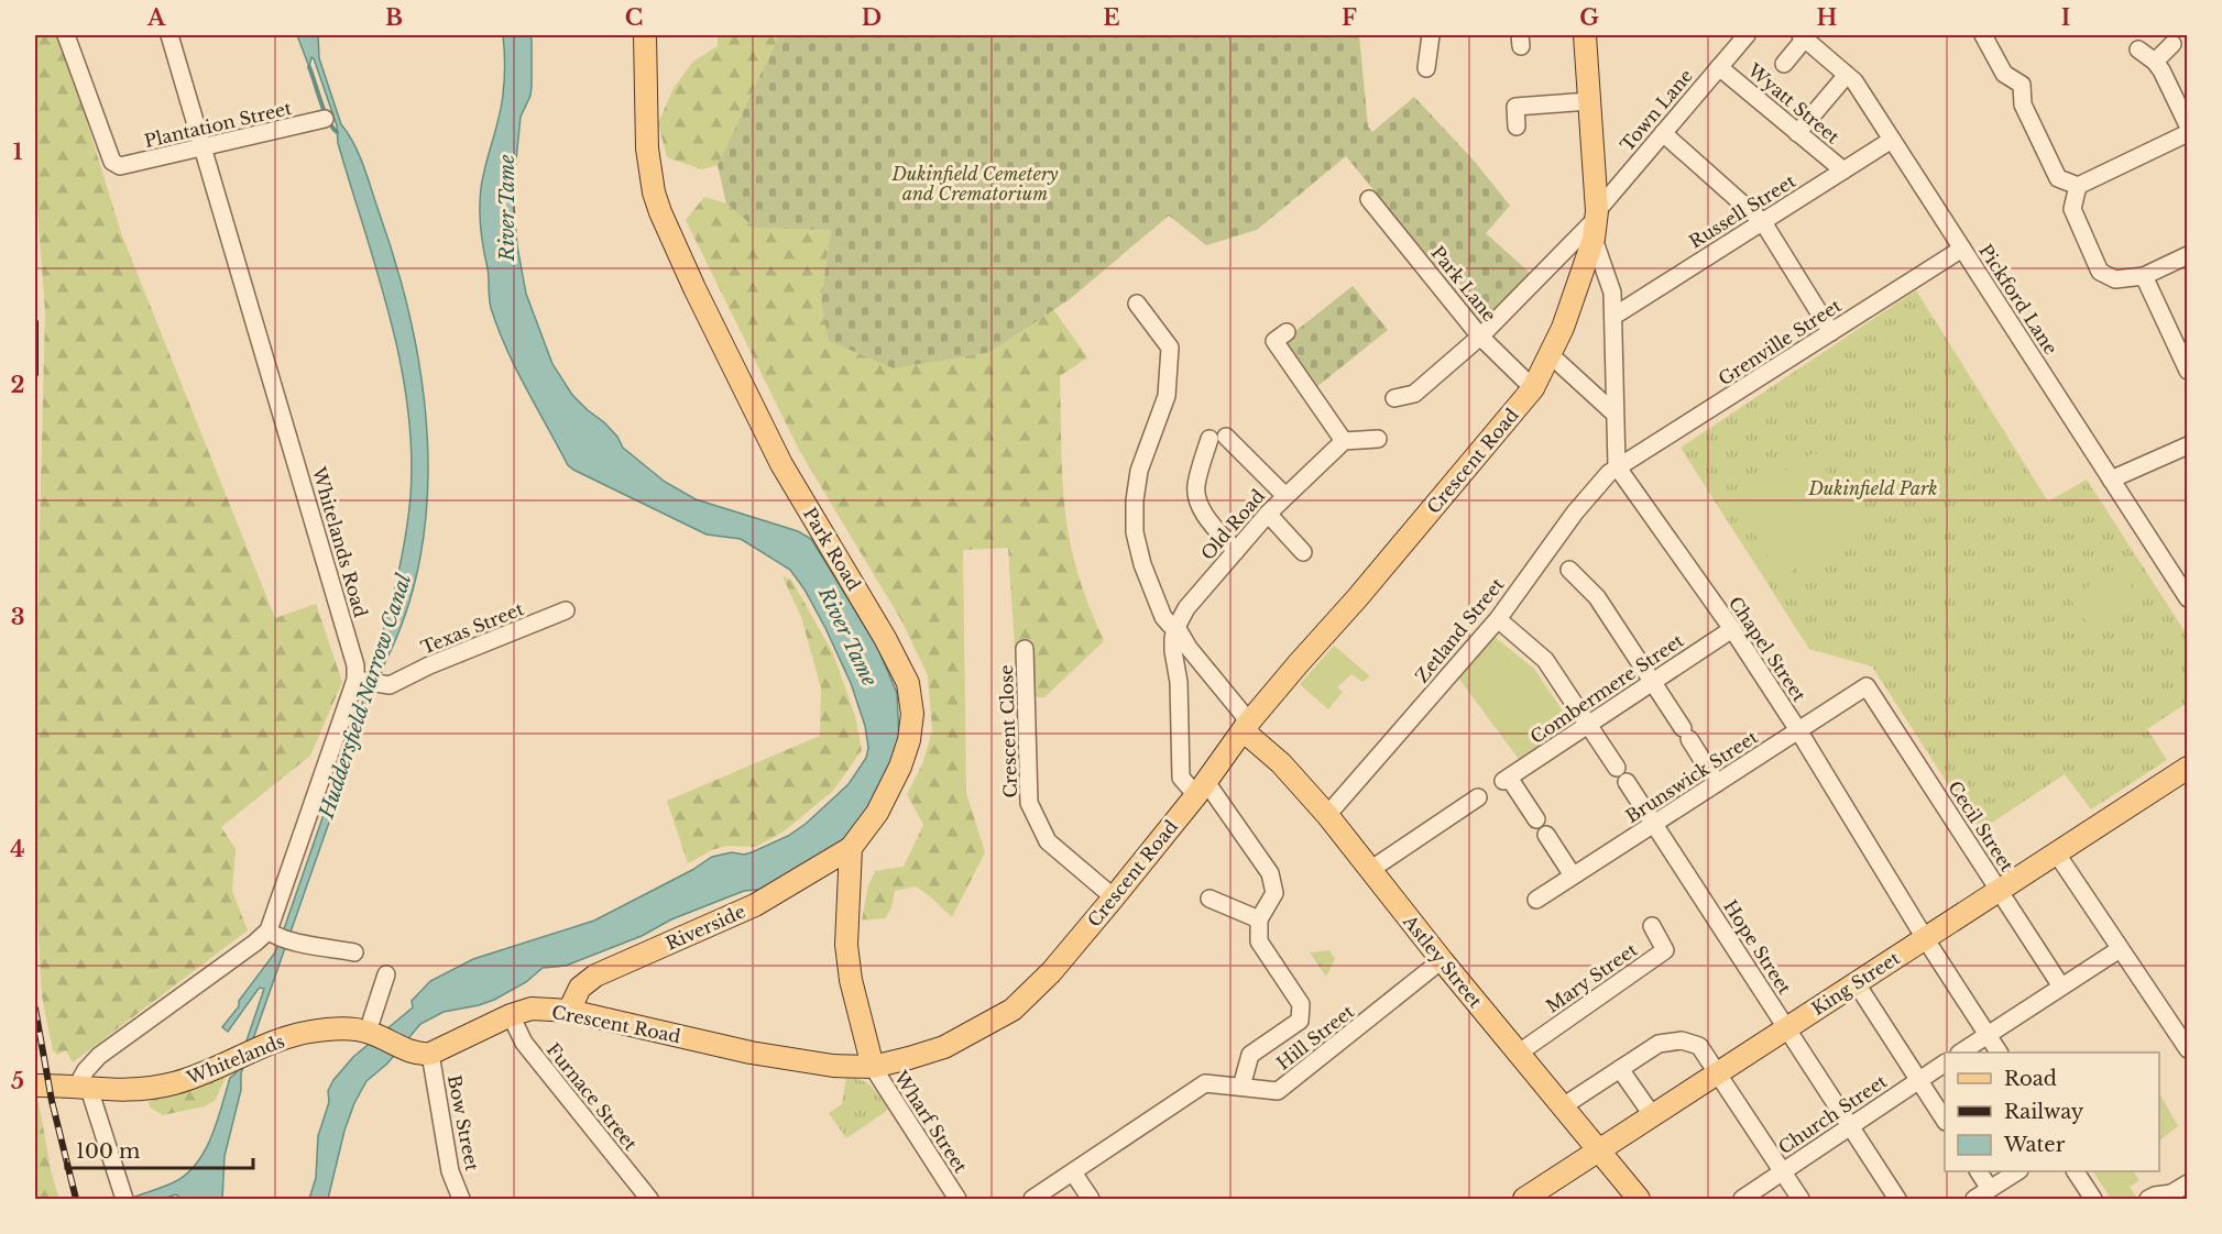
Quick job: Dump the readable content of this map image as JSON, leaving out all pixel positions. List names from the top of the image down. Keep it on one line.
{"streets":{"main road":["Crescent Road","Park Road","Riverside","Astley Street","King Street","Whitelands"],"street":["Wyatt Street","Town Lane","Plantation Street","Russell Street","Park Lane","Pickford Lane","Grenville Street","Old Road","Whitelands Road","Texas Street","Zetland Street","Chapel Street","Combermere Street","Crescent Close","Brunswick Street","Cecil Street","Hope Street","Mary Street","Hill Street","Furnace Street","Church Street","Wharf Street","Bow Street"]},"crossings":[["Wyatt Street","Town Lane"],["Wyatt Street","Russell Street"],["Town Lane","Crescent Road"],["Plantation Street","Whitelands Road"],["Russell Street","Pickford Lane"],["Park Lane","Crescent Road"],["Pickford Lane","Grenville Street"],["Grenville Street","Zetland Street"],["Grenville Street","Chapel Street"],["Crescent Road","Old Road"],["Crescent Road","Crescent Close"],["Crescent Road","Riverside"],["Crescent Road","Astley Street"],["Crescent Road","Whitelands"],["Crescent Road","Furnace Street"],["Crescent Road","Wharf Street"],["Crescent Road","Bow Street"],["Whitelands Road","Texas Street"],["Park Road","Riverside"],["Zetland Street","Chapel Street"],["Zetland Street","Astley Street"],["Chapel Street","Combermere Street"],["Chapel Street","Brunswick Street"],["Chapel Street","King Street"],["Brunswick Street","Cecil Street"],["Brunswick Street","Hope Street"],["Cecil Street","King Street"],["Hope Street","King Street"],["Hope Street","Church Street"],["Astley Street","Mary Street"],["Astley Street","King Street"],["Astley Street","Hill Street"],["Whitelands","Bow Street"]],"water":["River Tame","Huddersfield Narrow Canal"],"parks":["Dukinfield Cemetery and Crematorium","Dukinfield Park"],"legend":["Road","Railway","Water"],"scale_bar":"100 m","grid":{"columns":["A","B","C","D","E","F","G","H","I"],"rows":["1","2","3","4","5"]}}
